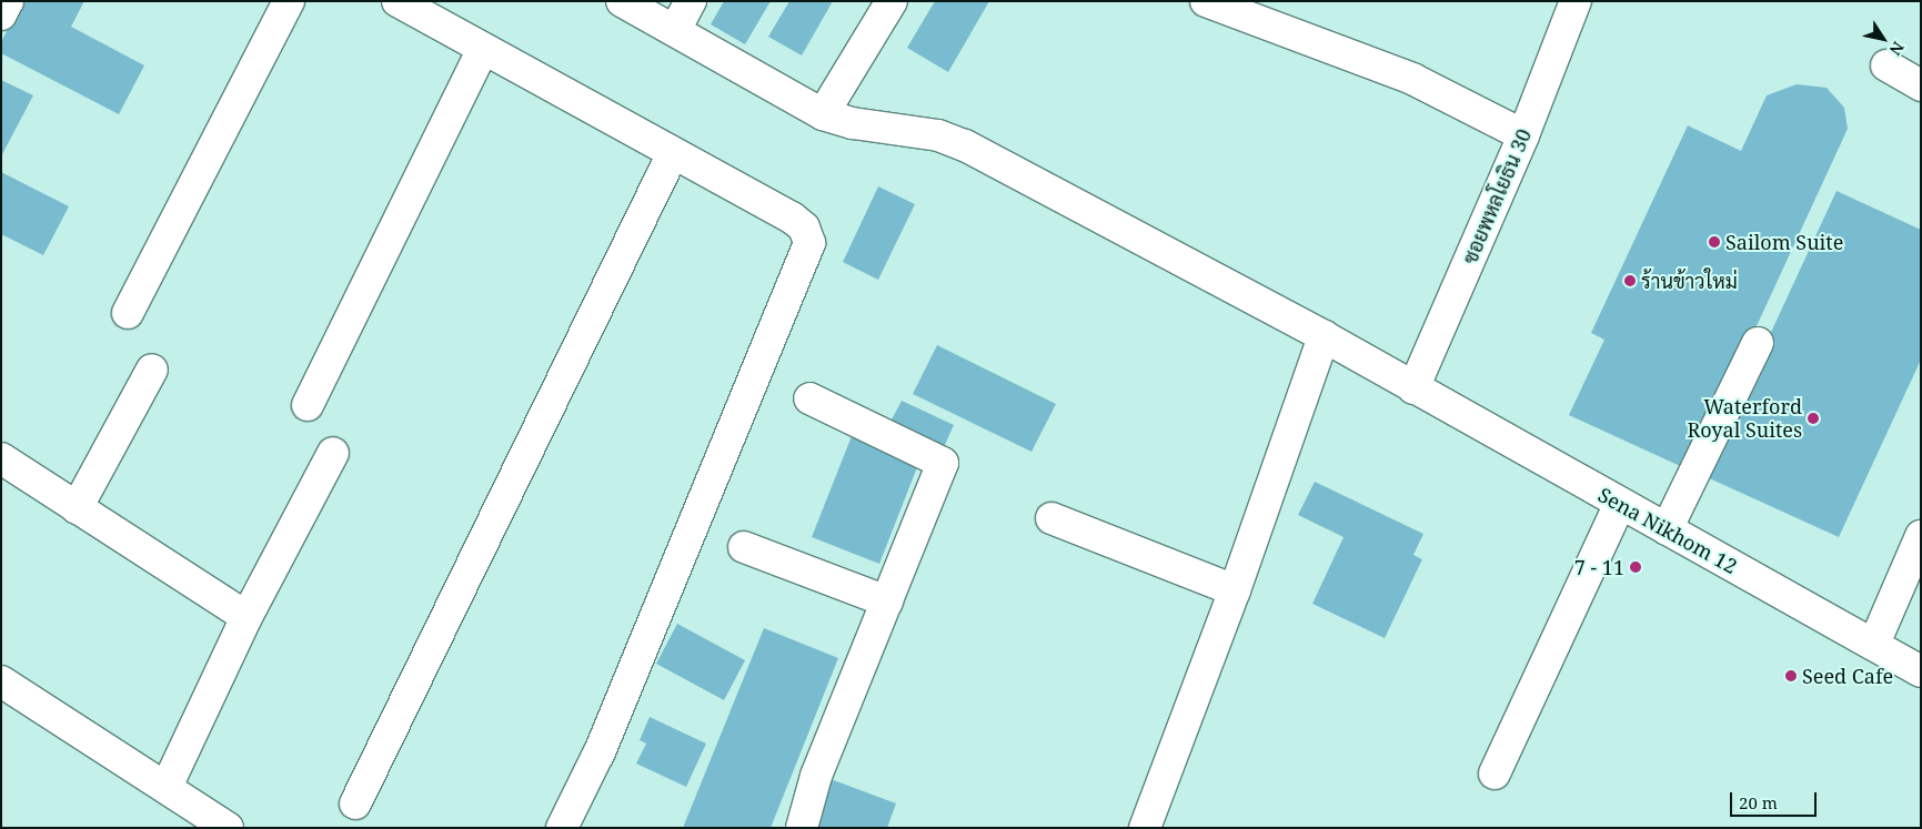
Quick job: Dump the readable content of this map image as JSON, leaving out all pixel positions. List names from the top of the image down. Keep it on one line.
{"streets":{"street":["ซอยพหลโยธิน 30","Sena Nikhom 12"]},"crossings":[["ซอยพหลโยธิน 30","Sena Nikhom 12"]],"places":["Sailom Suite","ร้านข้าวใหม่","Waterford Royal Suites","7 - 11","Seed Cafe"],"scale_bar":"20 m","north":"bottom right"}
